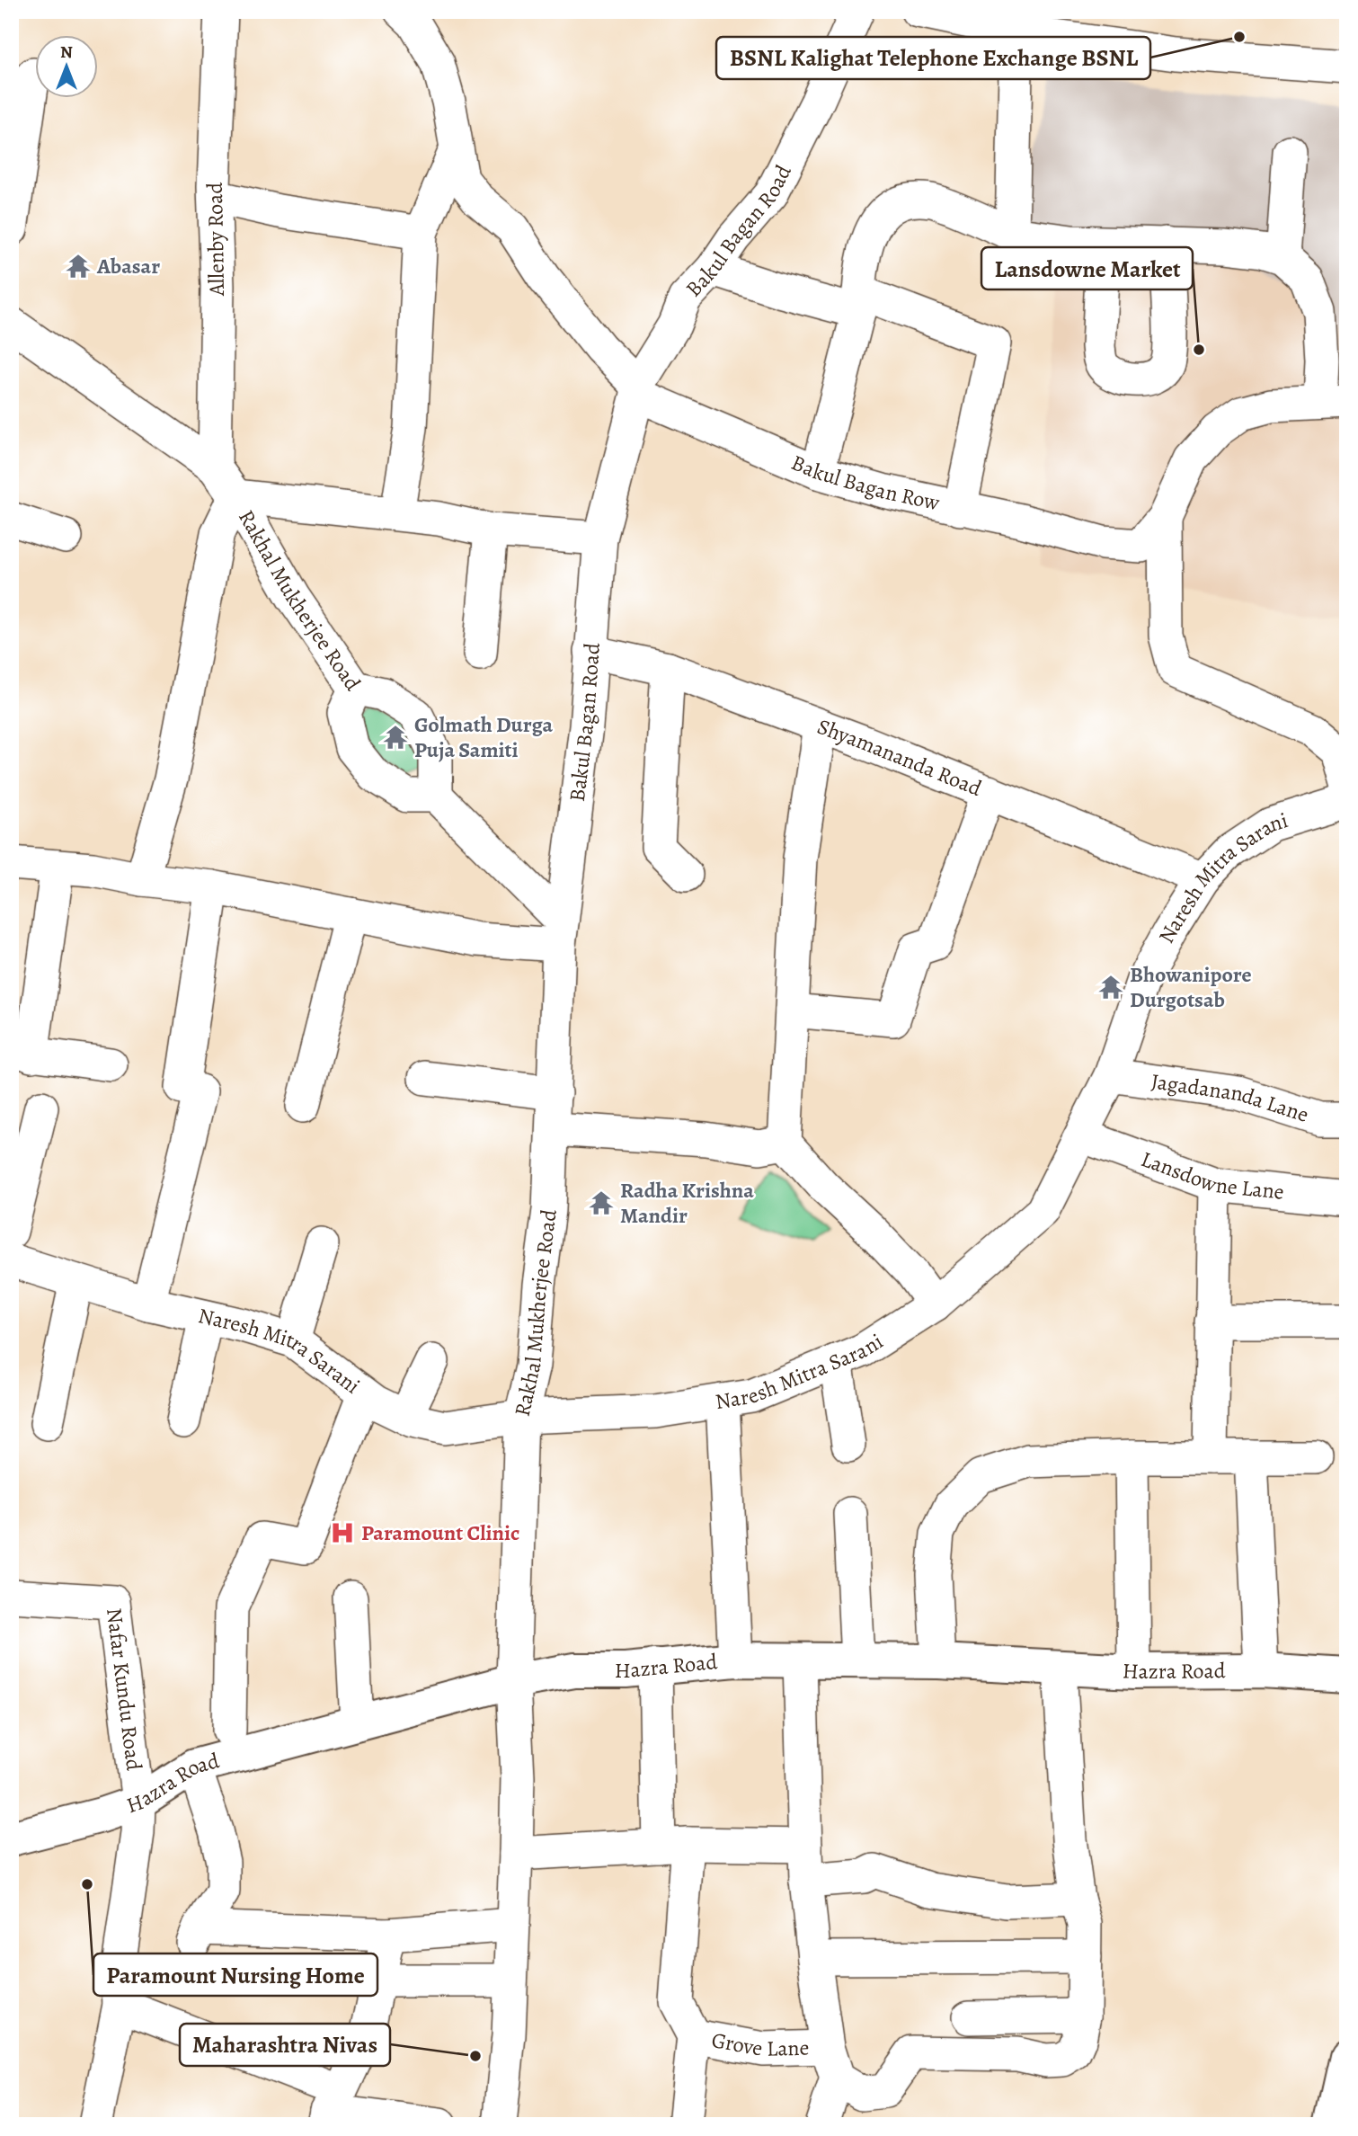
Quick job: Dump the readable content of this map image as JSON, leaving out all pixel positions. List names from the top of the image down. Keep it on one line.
{"streets":{"main road":["Hazra Road"],"street":["Bakul Bagan Road","Allenby Road","Bakul Bagan Row","Rakhal Mukherjee Road","Shyamananda Road","Naresh Mitra Sarani","Jagadananda Lane","Lansdowne Lane","Nafar Kundu Road","Grove Lane"]},"crossings":[["Bakul Bagan Road","Bakul Bagan Row"],["Bakul Bagan Road","Rakhal Mukherjee Road"],["Bakul Bagan Road","Shyamananda Road"],["Allenby Road","Rakhal Mukherjee Road"],["Rakhal Mukherjee Road","Naresh Mitra Sarani"],["Rakhal Mukherjee Road","Hazra Road"],["Shyamananda Road","Naresh Mitra Sarani"],["Naresh Mitra Sarani","Jagadananda Lane"],["Naresh Mitra Sarani","Lansdowne Lane"],["Hazra Road","Nafar Kundu Road"]],"places":{"other":["BSNL Kalighat Telephone Exchange BSNL","Lansdowne Market","Paramount Nursing Home","Maharashtra Nivas"],"temple":["Abasar","Golmath Durga Puja Samiti","Bhowanipore Durgotsab","Radha Krishna Mandir"],"hospital":["Paramount Clinic"]},"north":"top"}
